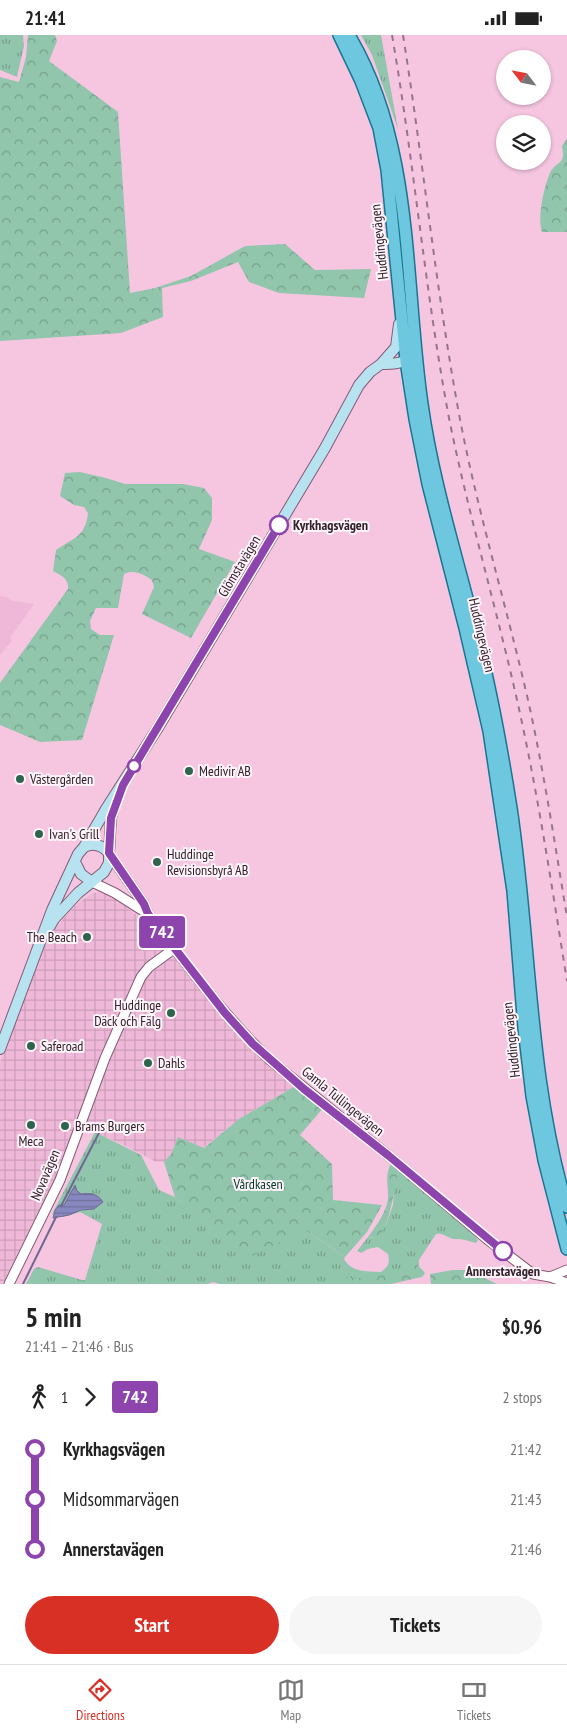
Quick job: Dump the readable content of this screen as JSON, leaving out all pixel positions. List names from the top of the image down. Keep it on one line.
{"streets":{"main road":["Huddingevägen","Glömstavägen"],"street":["Gamla Tullingevägen","Novavägen"]},"crossings":[["Huddingevägen","Glömstavägen"],["Glömstavägen","Gamla Tullingevägen"],["Gamla Tullingevägen","Novavägen"]],"parks":["Vårdkasen"],"places":["Kyrkhagsvägen","Medivir AB","Västergården","Ivan's Grill","Huddinge Revisionsbyrå AB","The Beach","Huddinge Däck och Fälg","Saferoad","Dahls","Meca","Brams Burgers","Annerstavägen"],"lines":["bus line 742"],"north":"top left","page":{"status":"21:41","on_map":"742","heading":["5 min","21:41 – 21:46 · Bus","$0.96"],"legs":["1","742","2 stops"],"list":[{"name":"Kyrkhagsvägen","value":"21:42"},{"name":"Midsommarvägen","value":"21:43"},{"name":"Annerstavägen","value":"21:46"}],"buttons":["Start","Tickets"],"tabs":["Directions","Map","Tickets"]}}
